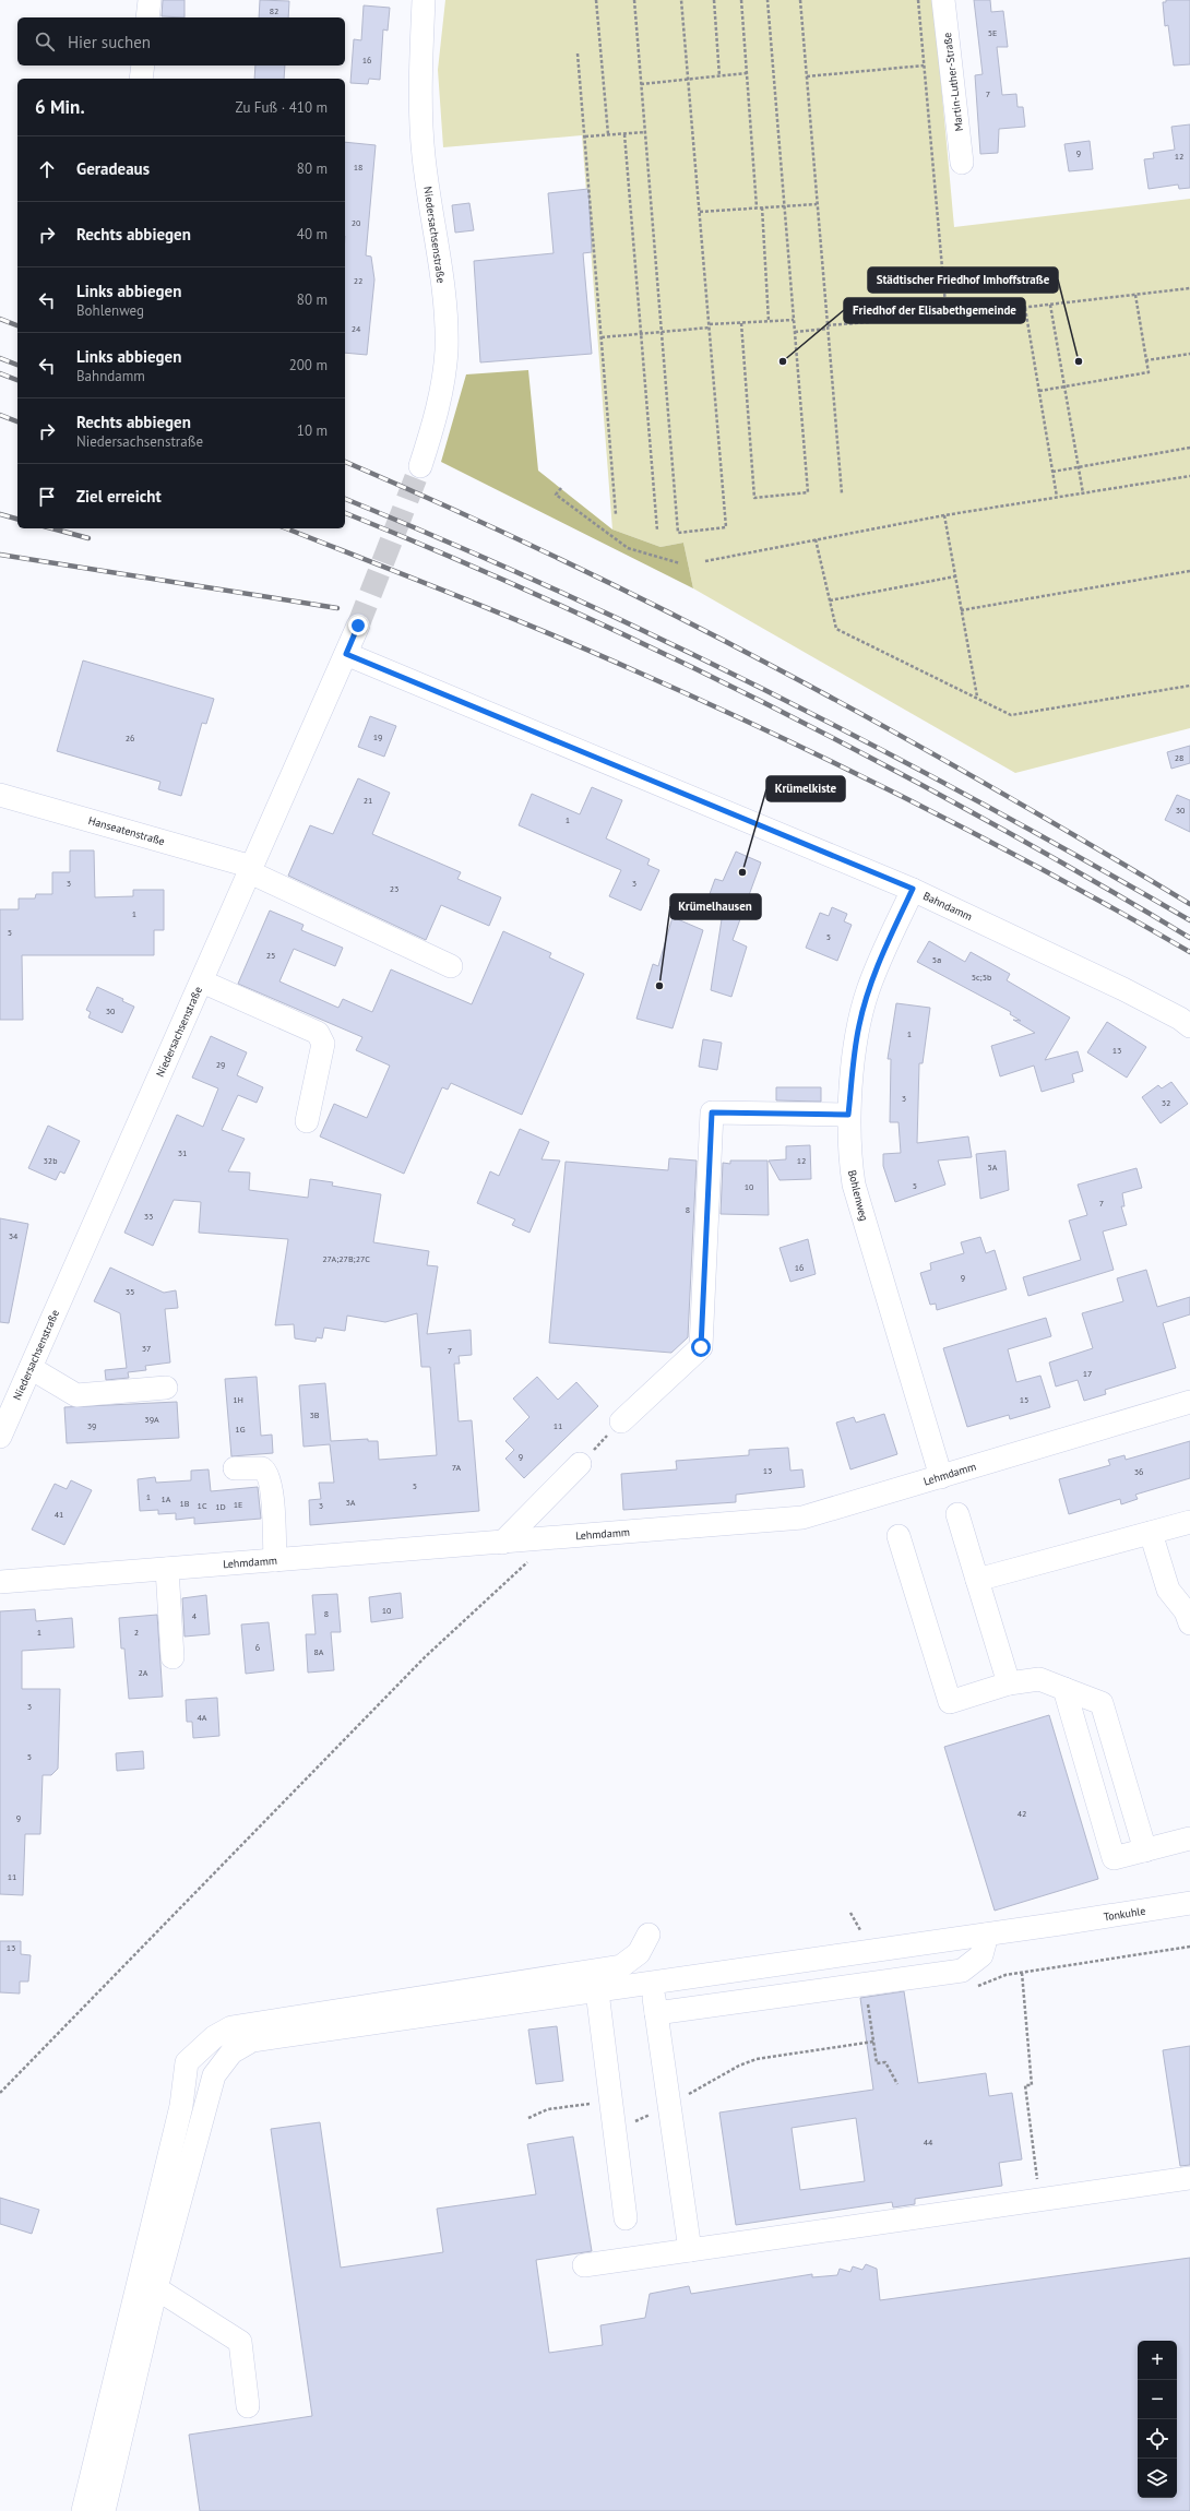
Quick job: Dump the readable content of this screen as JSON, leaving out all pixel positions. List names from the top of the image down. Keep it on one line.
{"streets":{"street":["Martin-Luther-Straße","Niedersachsenstraße","Hanseatenstraße","Bahndamm","Bohlenweg","Lehmdamm","Tonkuhle"]},"crossings":[["Niedersachsenstraße","Hanseatenstraße"],["Niedersachsenstraße","Bahndamm"],["Bahndamm","Bohlenweg"],["Bohlenweg","Lehmdamm"]],"places":["Friedhof der Elisabethgemeinde","Städtischer Friedhof Imhoffstraße","Krümelkiste","Krümelhausen"],"house_numbers":["82","5E","16","7","9","12","18","20","22","24","19","26","28","21","30","1","3","3","23","1","5","5","25","5a","5c;5b","30","1","13","29","3","32","31","32b","12","5A","5","10","7","8","33","34","27A;27B;27C","16","9","35","37","7","17","1H","15","3B","39A","39","11","1G","9","7A","13","36","5","1","1A","3A","1B","1E","1C","3","1D","41","10","8","4","1","2","6","8A","2A","3","4A","5","42","9","11","13","44"],"page":{"search":"Hier suchen","heading":["6 Min.","Zu Fuß · 410 m"],"list":[["Geradeaus","80 m"],["Rechts abbiegen","40 m"],["Links abbiegen","Bohlenweg","80 m"],["Links abbiegen","Bahndamm","200 m"],["Rechts abbiegen","Niedersachsenstraße","10 m"],"Ziel erreicht"],"map_buttons":["+","−"]}}
